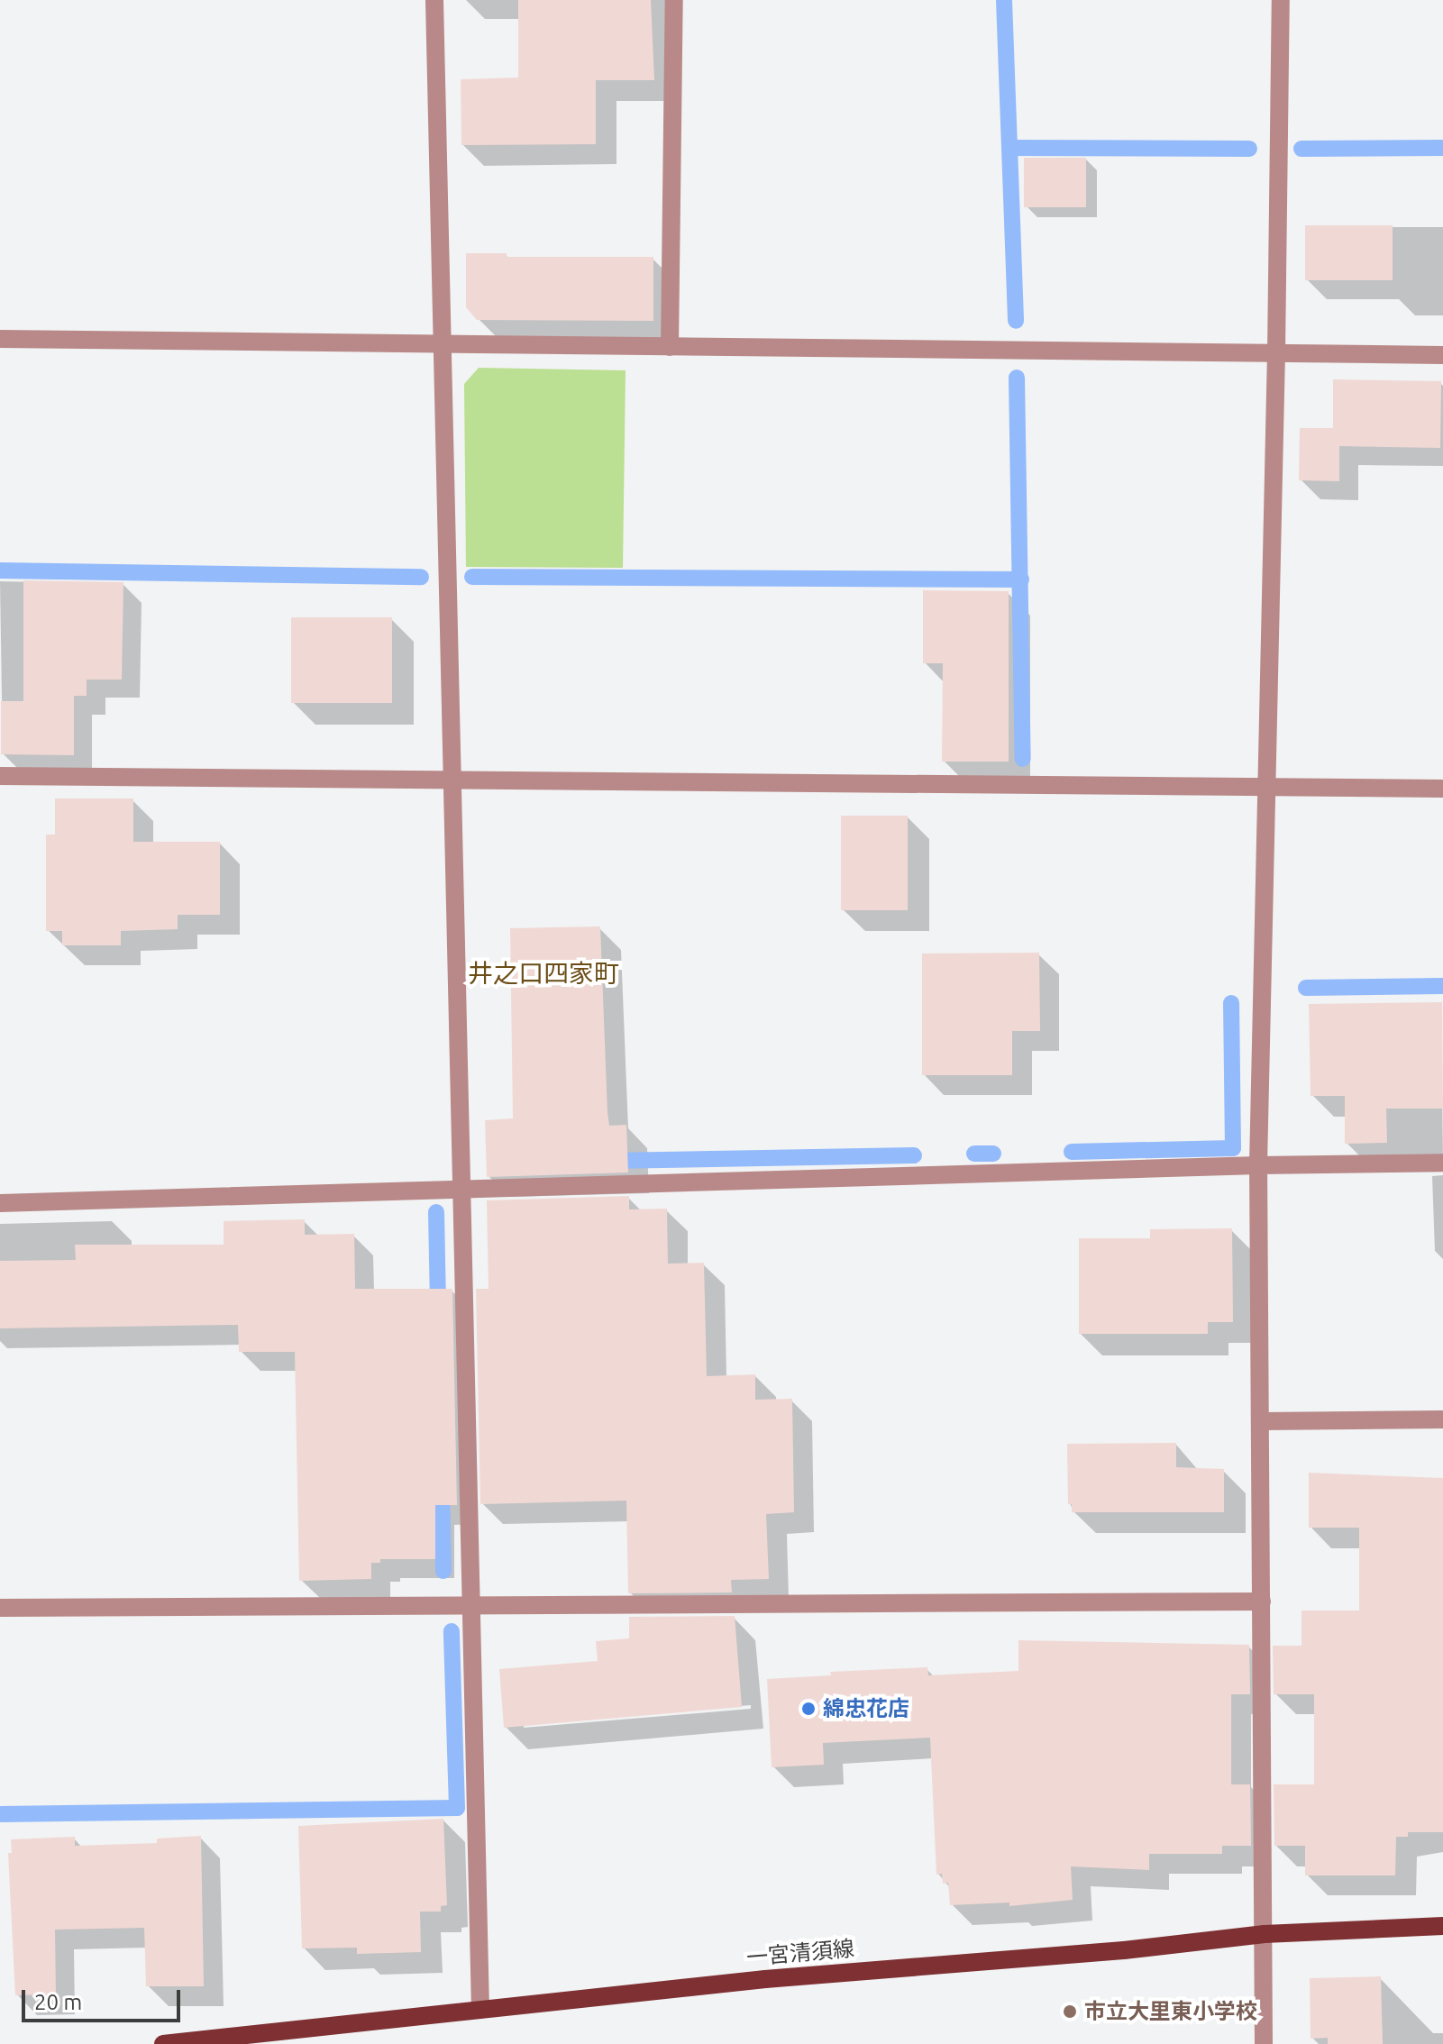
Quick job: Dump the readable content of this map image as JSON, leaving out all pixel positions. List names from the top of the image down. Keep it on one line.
{"streets":{"main road":["一宮清須線"]},"districts":["井之口四家町"],"places":["綿忠花店","市立大里東小学校"],"scale_bar":"20 m"}
